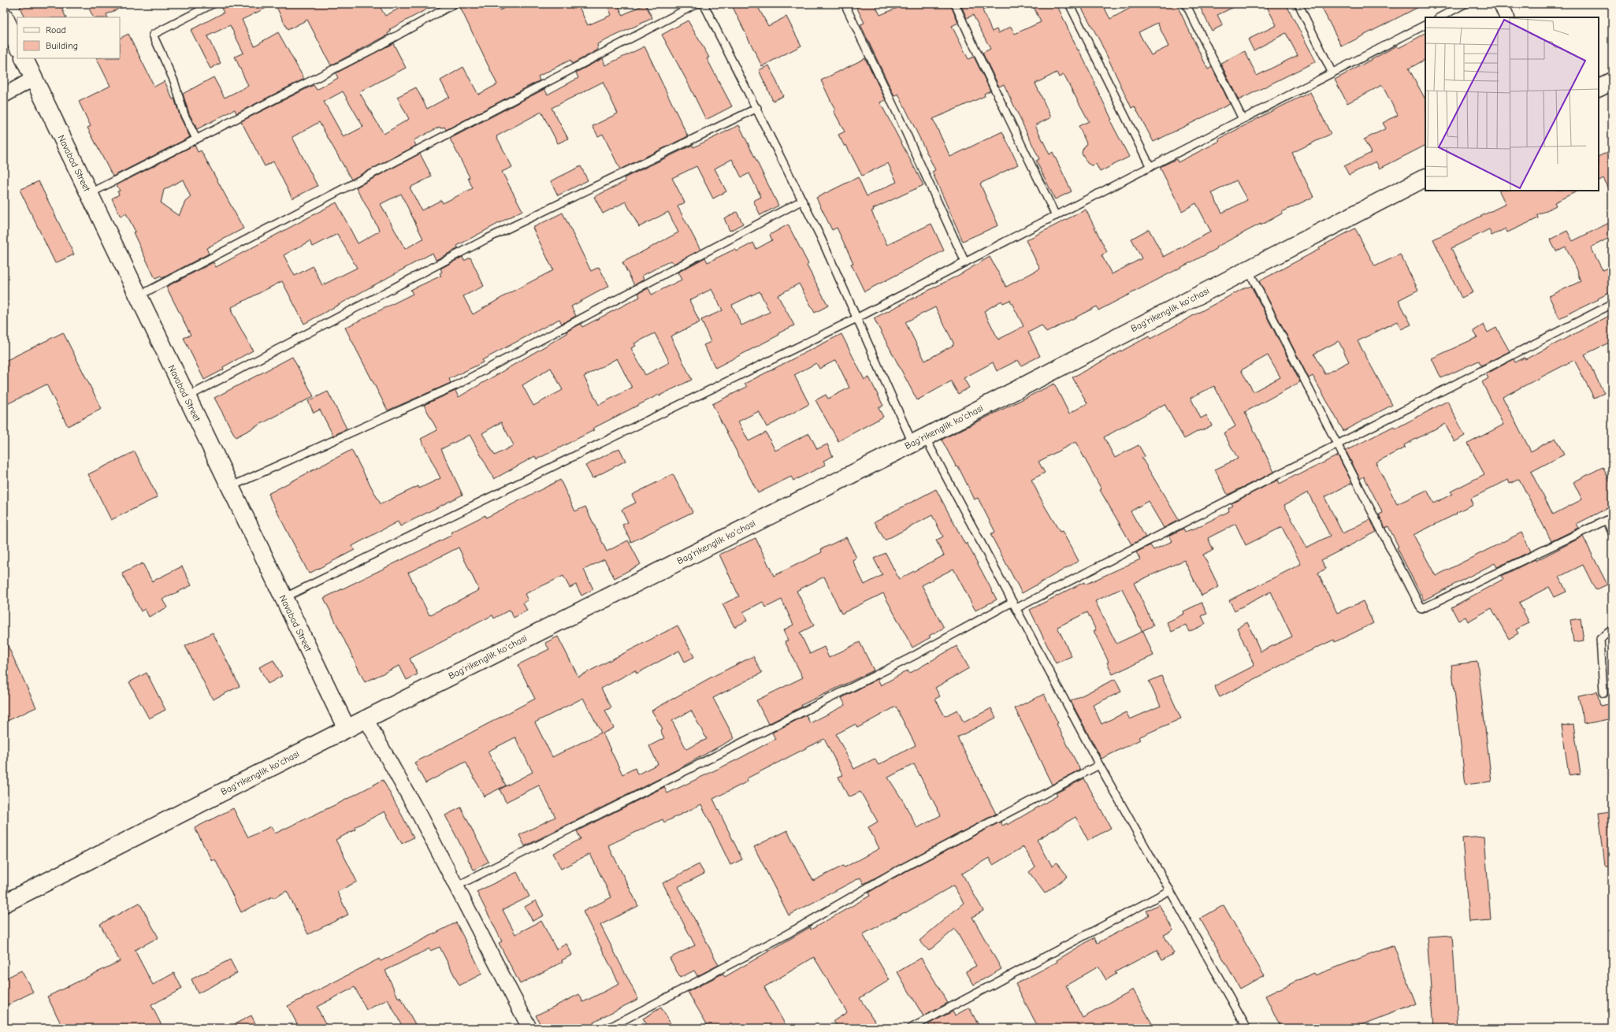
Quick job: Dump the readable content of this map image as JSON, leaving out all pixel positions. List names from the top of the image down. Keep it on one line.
{"streets":{"main road":["Navabad Street","Bag'rikenglik ko'chasi"]},"crossings":[["Navabad Street","Bag'rikenglik ko'chasi"]],"legend":["Road","Building"]}
